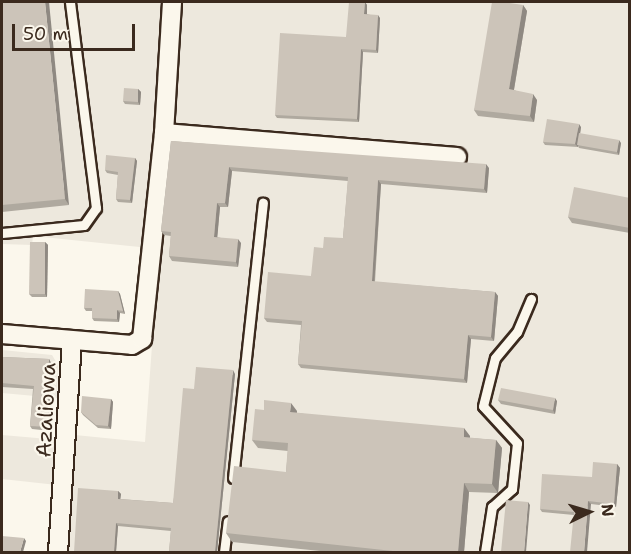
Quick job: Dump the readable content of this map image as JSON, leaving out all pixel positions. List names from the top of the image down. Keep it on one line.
{"streets":{"street":["Azaliowa"]},"scale_bar":"50 m","north":"right"}
